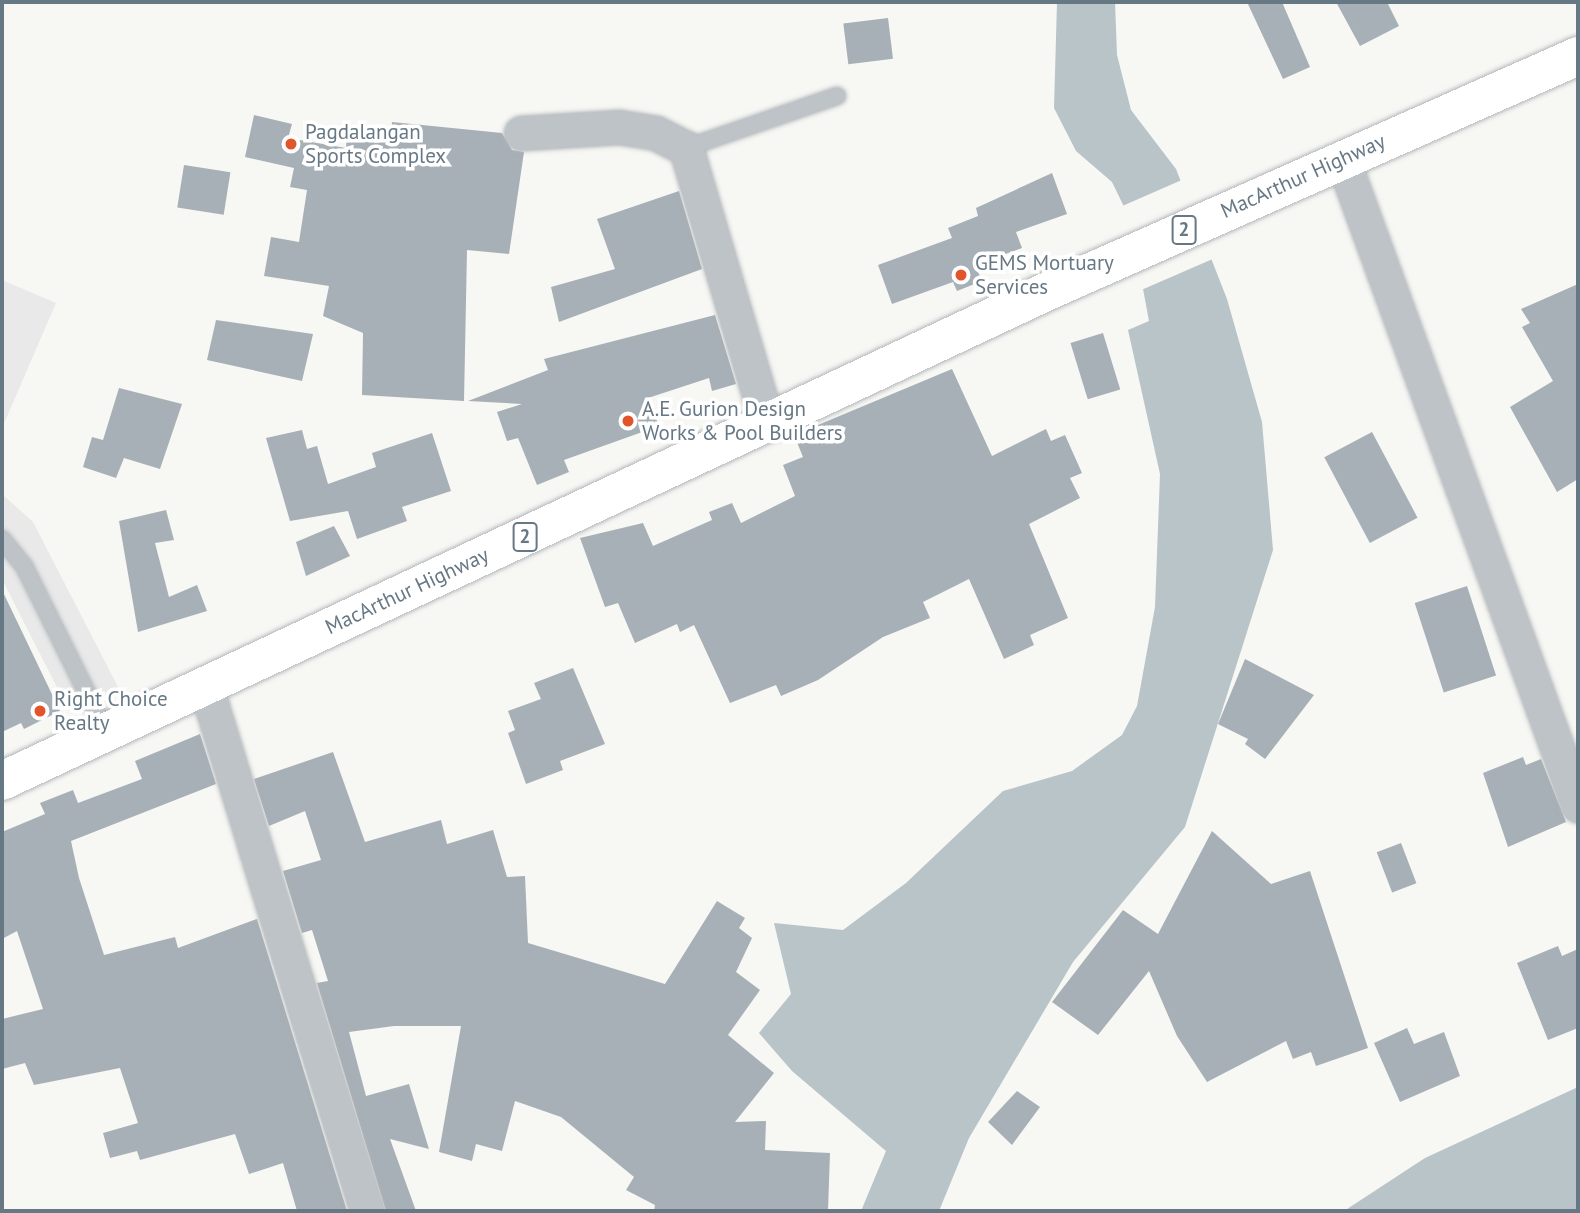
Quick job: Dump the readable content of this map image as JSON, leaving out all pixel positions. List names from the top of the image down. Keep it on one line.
{"streets":{"highway":["MacArthur Highway","2"]},"places":["Pagdalangan Sports Complex","GEMS Mortuary Services","A.E. Gurion Design Works & Pool Builders","Right Choice Realty"]}
